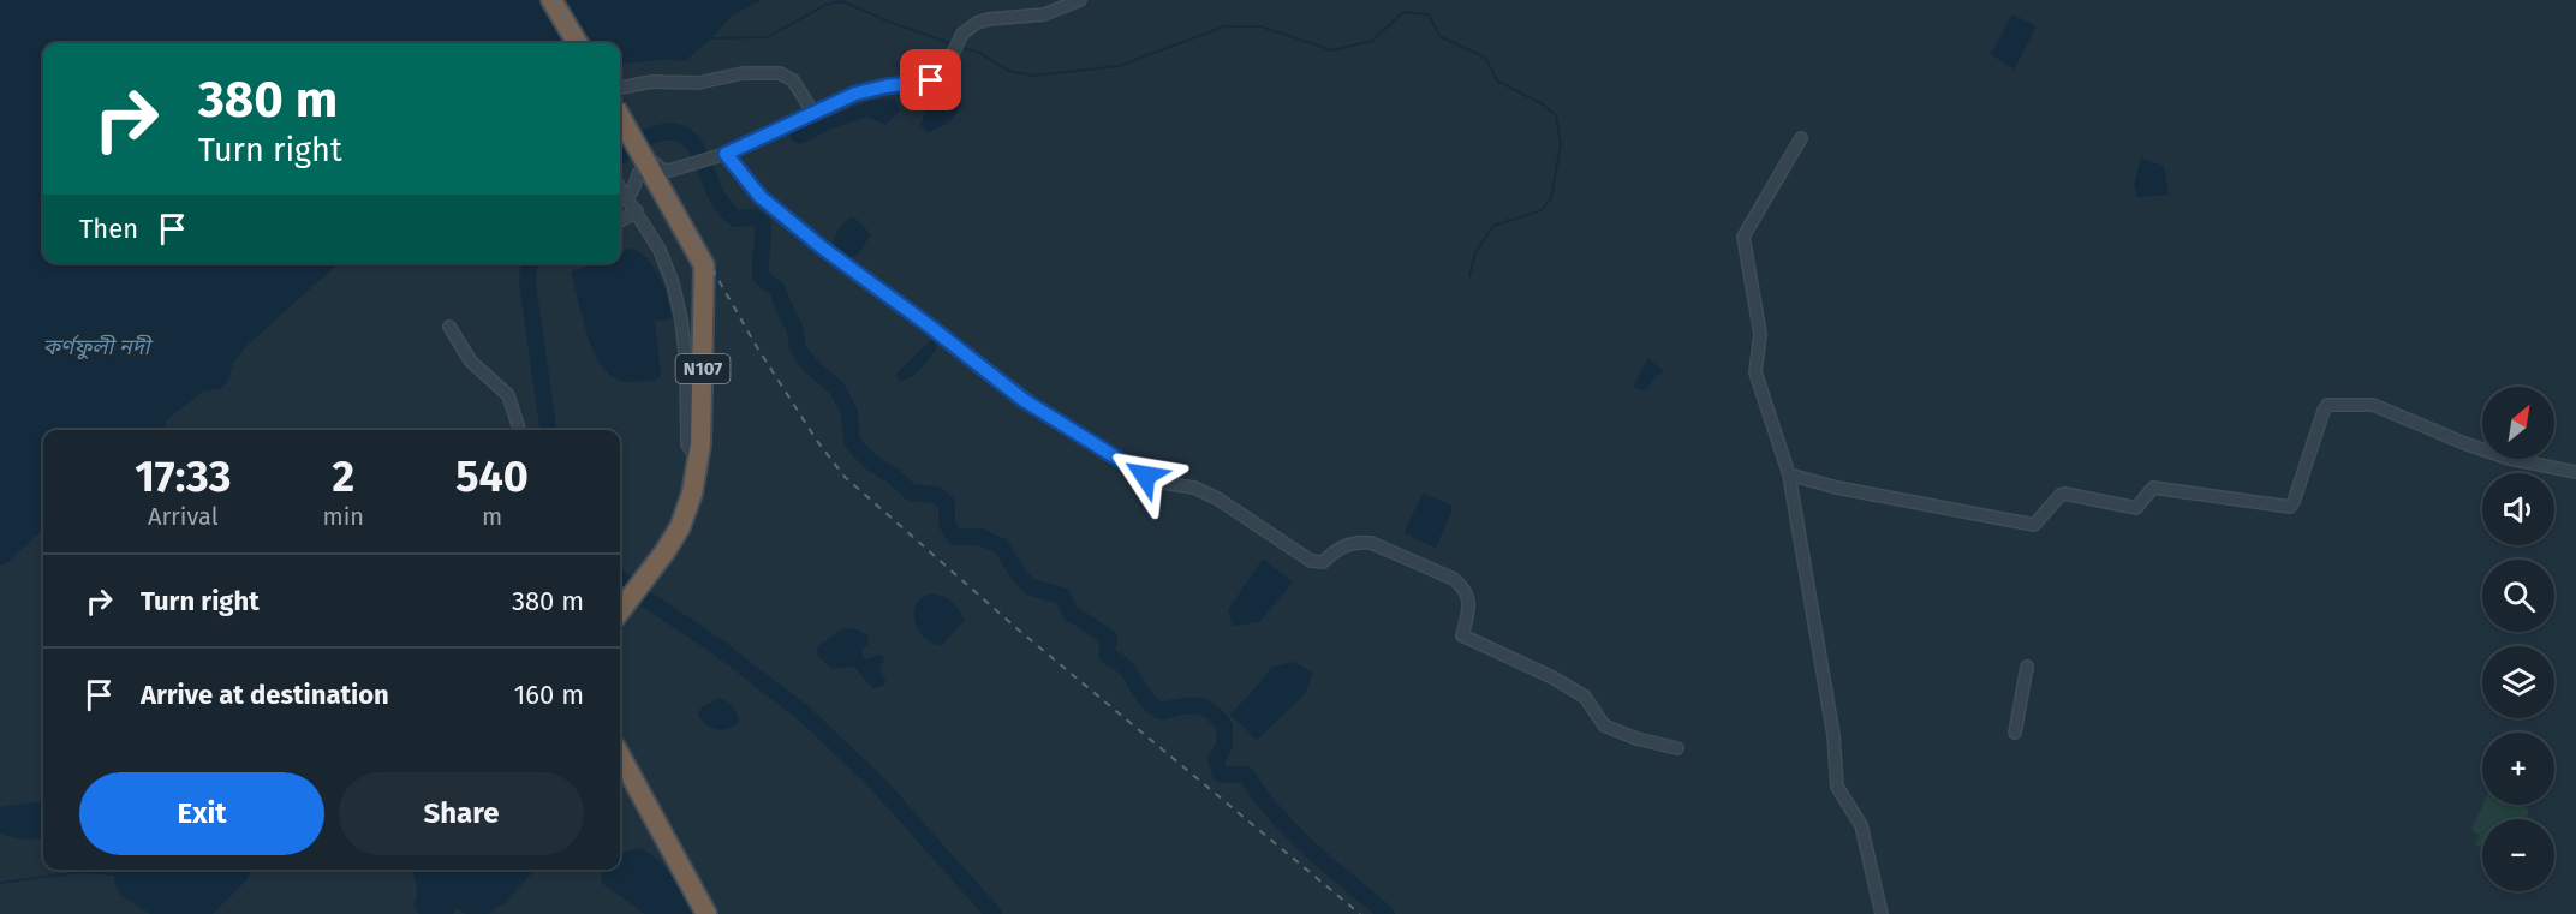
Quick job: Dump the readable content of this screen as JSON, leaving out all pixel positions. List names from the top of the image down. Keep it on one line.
{"streets":{"highway":["N107"]},"water":["কর্ণফুলী নদী"],"north":"top right","page":{"turn":["380 m","Turn right"],"then":"Then","map_buttons":["+","−"],"eta":["17:33","Arrival","2","min","540","m"],"list":[{"name":"Turn right","value":"380 m"},{"name":"Arrive at destination","value":"160 m"}],"buttons":["Exit","Share"]}}
